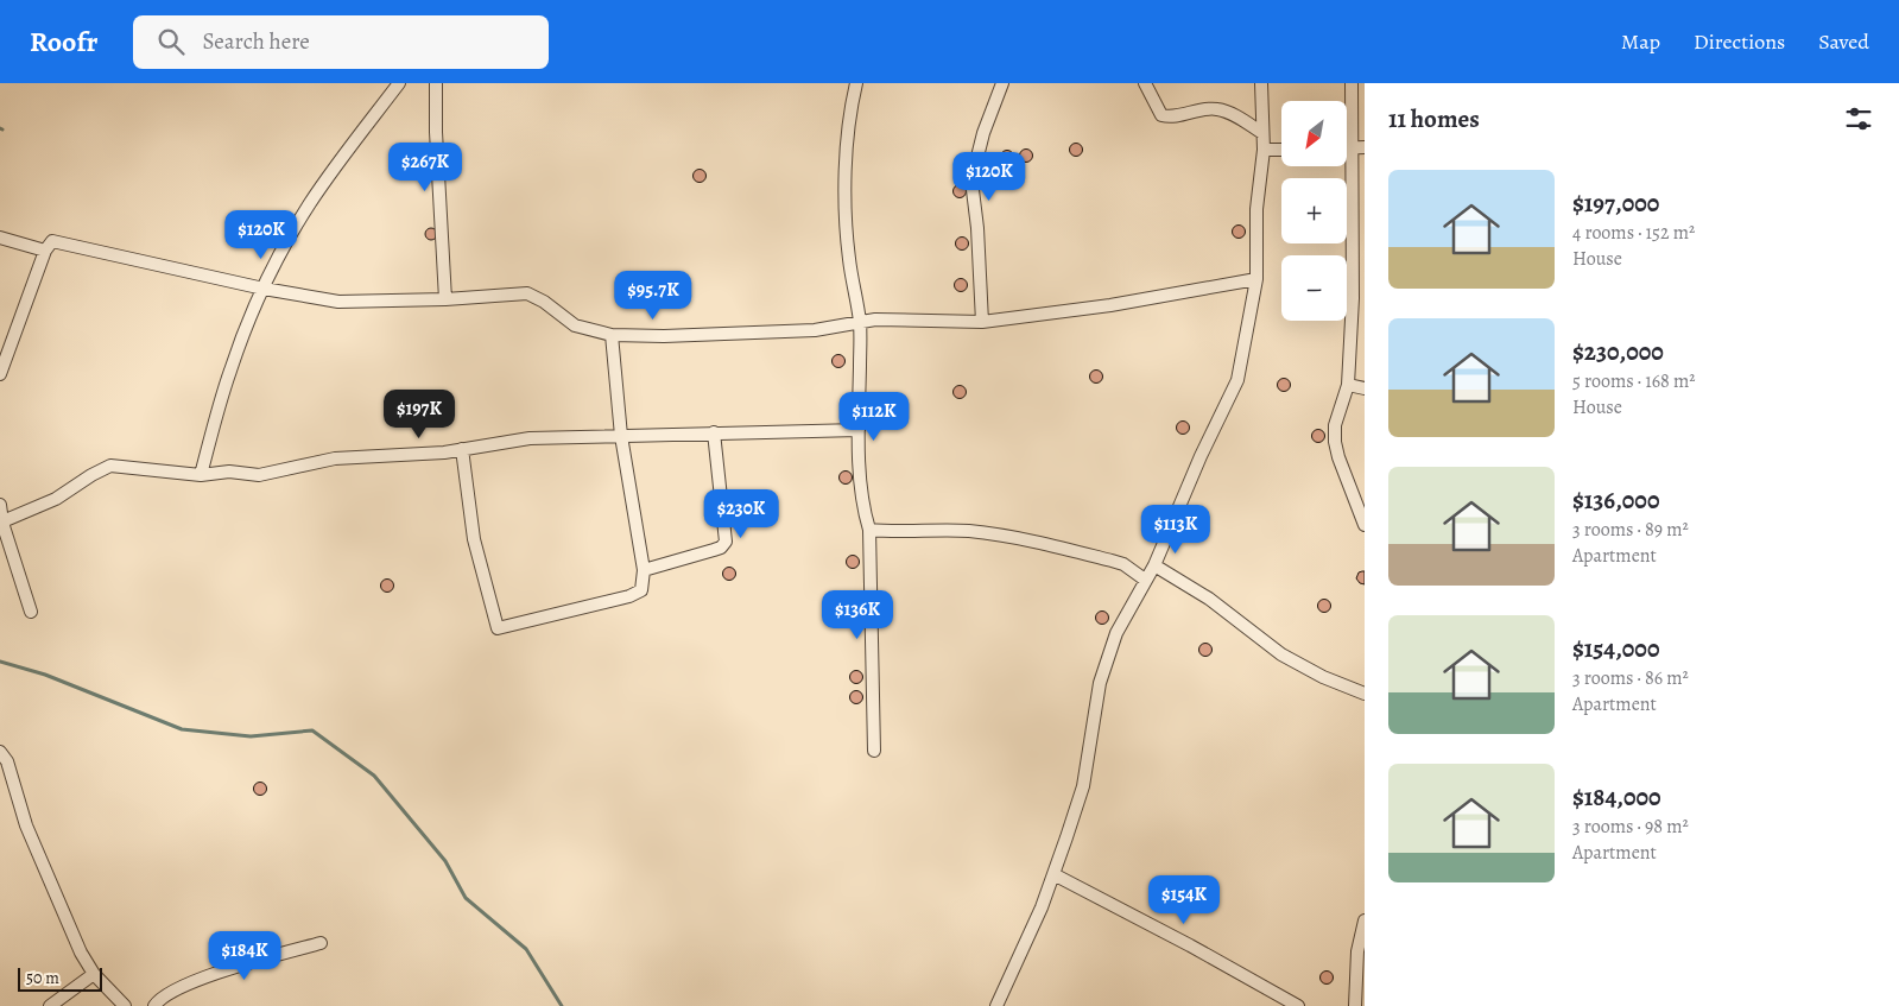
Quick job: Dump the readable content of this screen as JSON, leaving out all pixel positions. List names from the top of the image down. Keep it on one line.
{"scale_bar":"50 m","north":"bottom left","page":{"header":"Roofr","search":"Search here","nav":["Map","Directions","Saved"],"heading":"11 homes","map_buttons":["+","−"],"price":["$267K","$120K","$120K","$95.7K","$197K","$112K","$230K","$113K","$136K","$154K","$184K"],"list":[{"name":"$197,000","note":"4 rooms · 152 m² · House"},{"name":"$230,000","note":"5 rooms · 168 m² · House"},{"name":"$136,000","note":"3 rooms · 89 m² · Apartment"},{"name":"$154,000","note":"3 rooms · 86 m² · Apartment"},{"name":"$184,000","note":"3 rooms · 98 m² · Apartment"}],"scale":"50 m"}}
